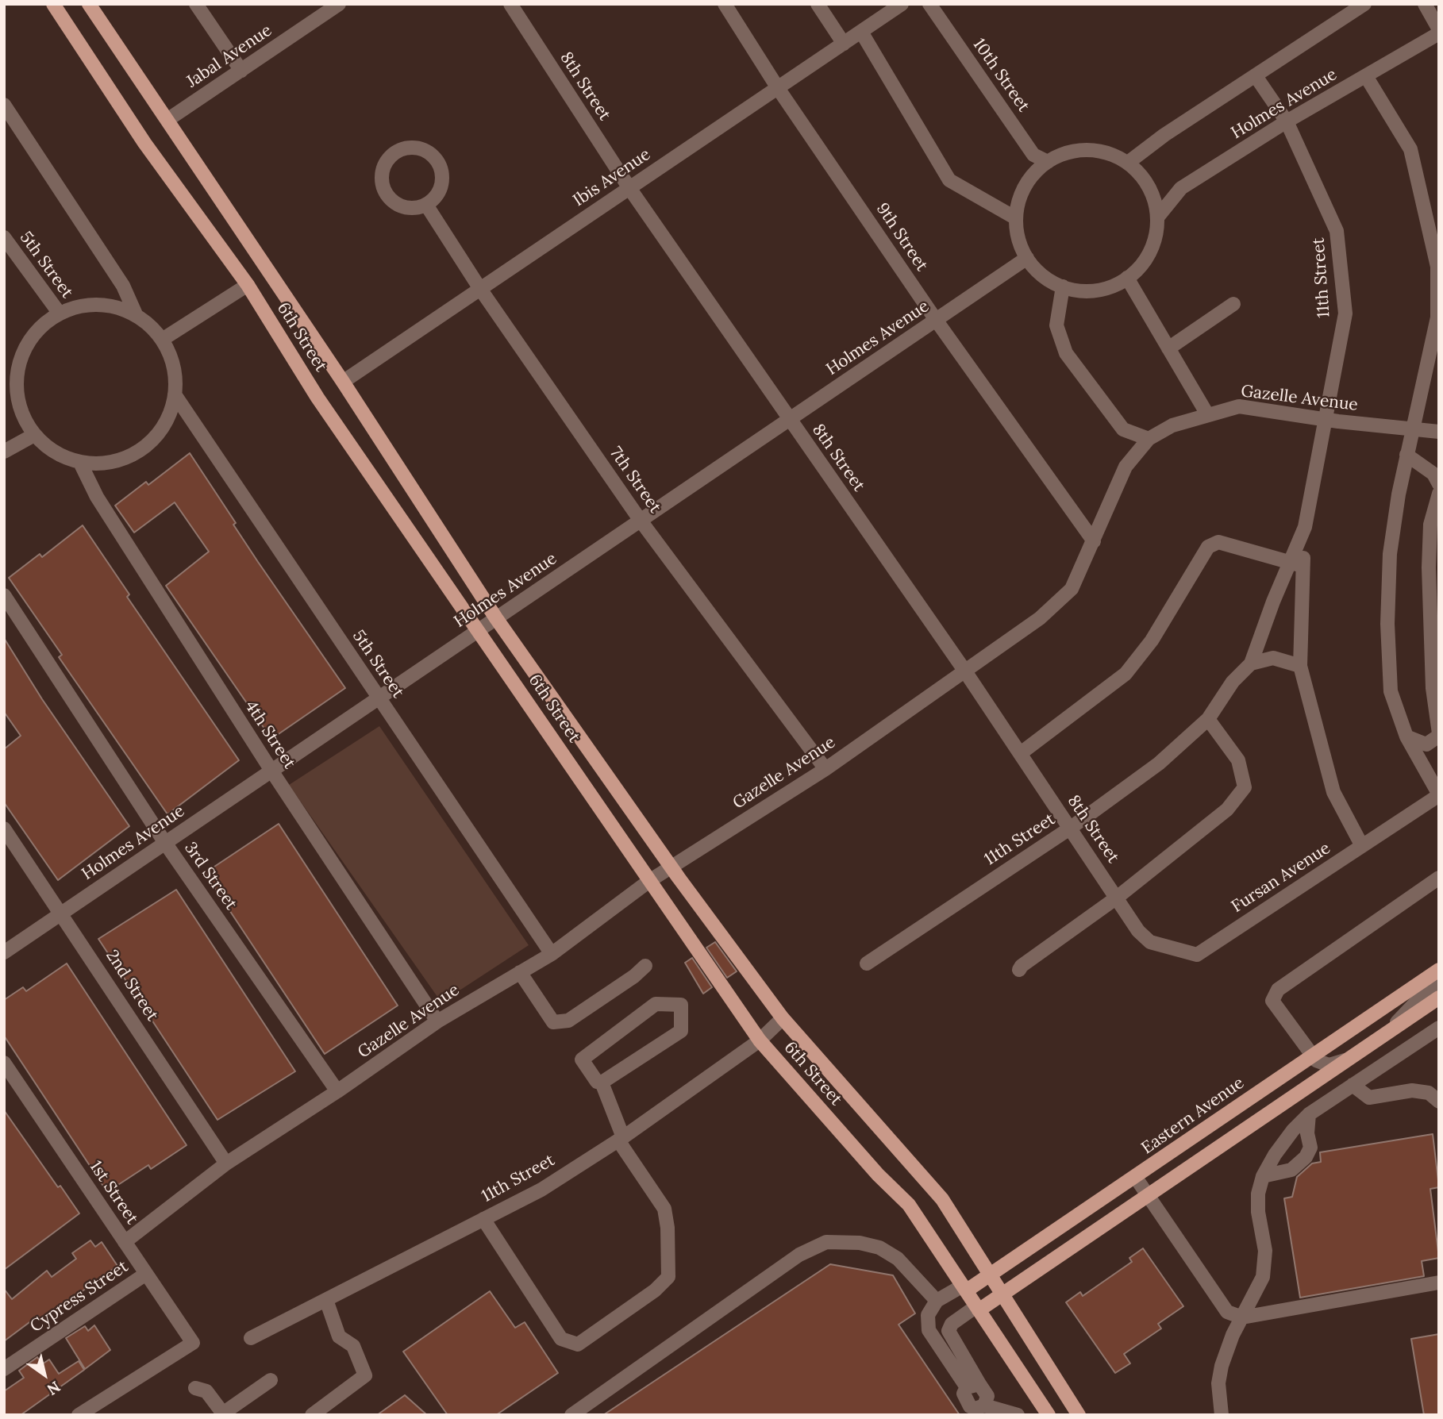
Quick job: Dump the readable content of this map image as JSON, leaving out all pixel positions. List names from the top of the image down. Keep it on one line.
{"streets":{"main road":["6th Street","Eastern Avenue"],"street":["Jabal Avenue","10th Street","8th Street","Holmes Avenue","Ibis Avenue","9th Street","5th Street","11th Street","Gazelle Avenue","7th Street","4th Street","3rd Street","Fursan Avenue","2nd Street","1st Street","Cypress Street"]},"crossings":[["Jabal Avenue","6th Street"],["10th Street","Holmes Avenue"],["8th Street","Holmes Avenue"],["8th Street","Ibis Avenue"],["8th Street","11th Street"],["8th Street","Gazelle Avenue"],["8th Street","Fursan Avenue"],["Holmes Avenue","9th Street"],["Holmes Avenue","5th Street"],["Holmes Avenue","11th Street"],["Holmes Avenue","6th Street"],["Holmes Avenue","7th Street"],["Holmes Avenue","4th Street"],["Holmes Avenue","3rd Street"],["Holmes Avenue","2nd Street"],["Ibis Avenue","9th Street"],["Ibis Avenue","6th Street"],["Ibis Avenue","7th Street"],["9th Street","Gazelle Avenue"],["5th Street","Gazelle Avenue"],["5th Street","4th Street"],["11th Street","6th Street"],["11th Street","Gazelle Avenue"],["11th Street","Fursan Avenue"],["6th Street","Gazelle Avenue"],["6th Street","Eastern Avenue"],["Gazelle Avenue","7th Street"],["Gazelle Avenue","4th Street"],["Gazelle Avenue","3rd Street"],["Gazelle Avenue","2nd Street"],["Gazelle Avenue","1st Street"],["1st Street","Cypress Street"]],"north":"bottom right"}
